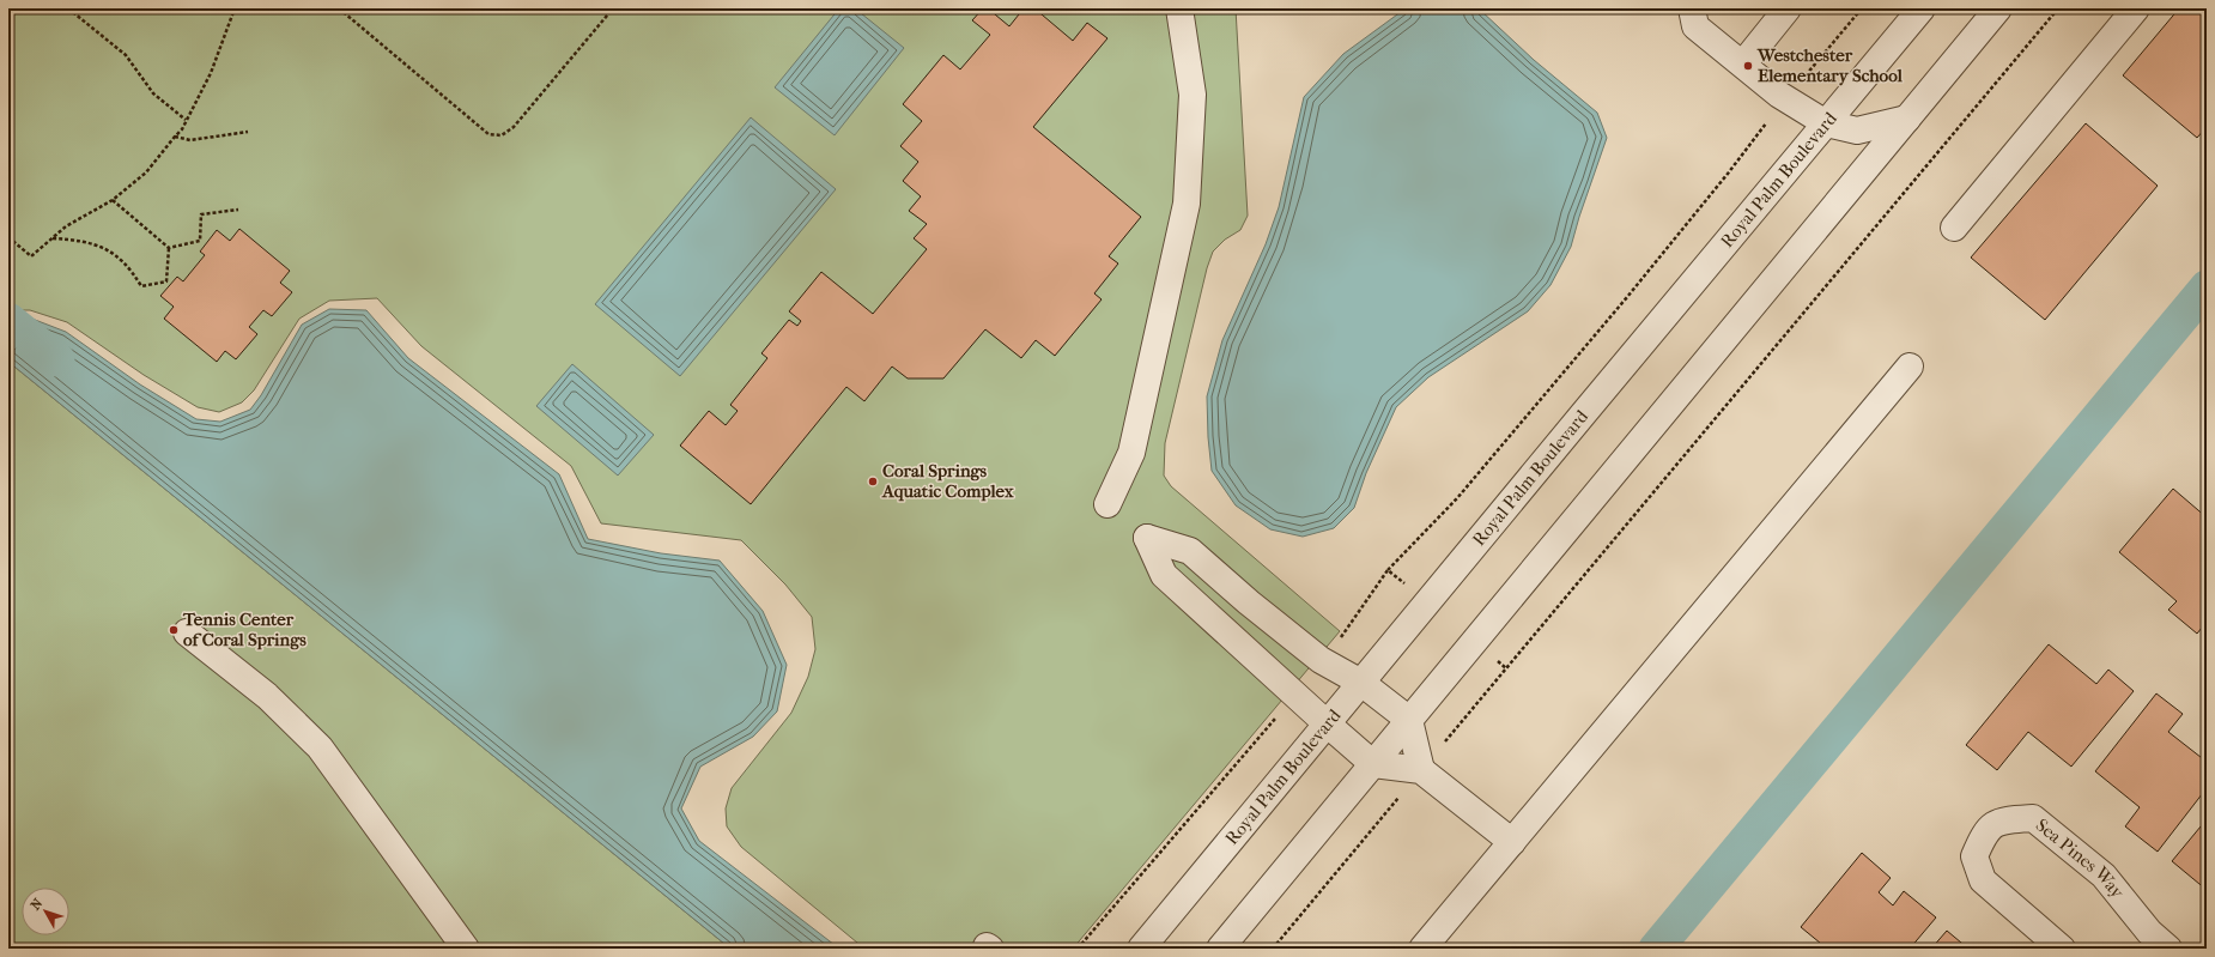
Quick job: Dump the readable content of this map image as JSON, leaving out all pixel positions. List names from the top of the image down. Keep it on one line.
{"streets":{"street":["Royal Palm Boulevard","Sea Pines Way"]},"places":["Westchester Elementary School","Coral Springs Aquatic Complex","Tennis Center of Coral Springs"],"north":"top left"}
